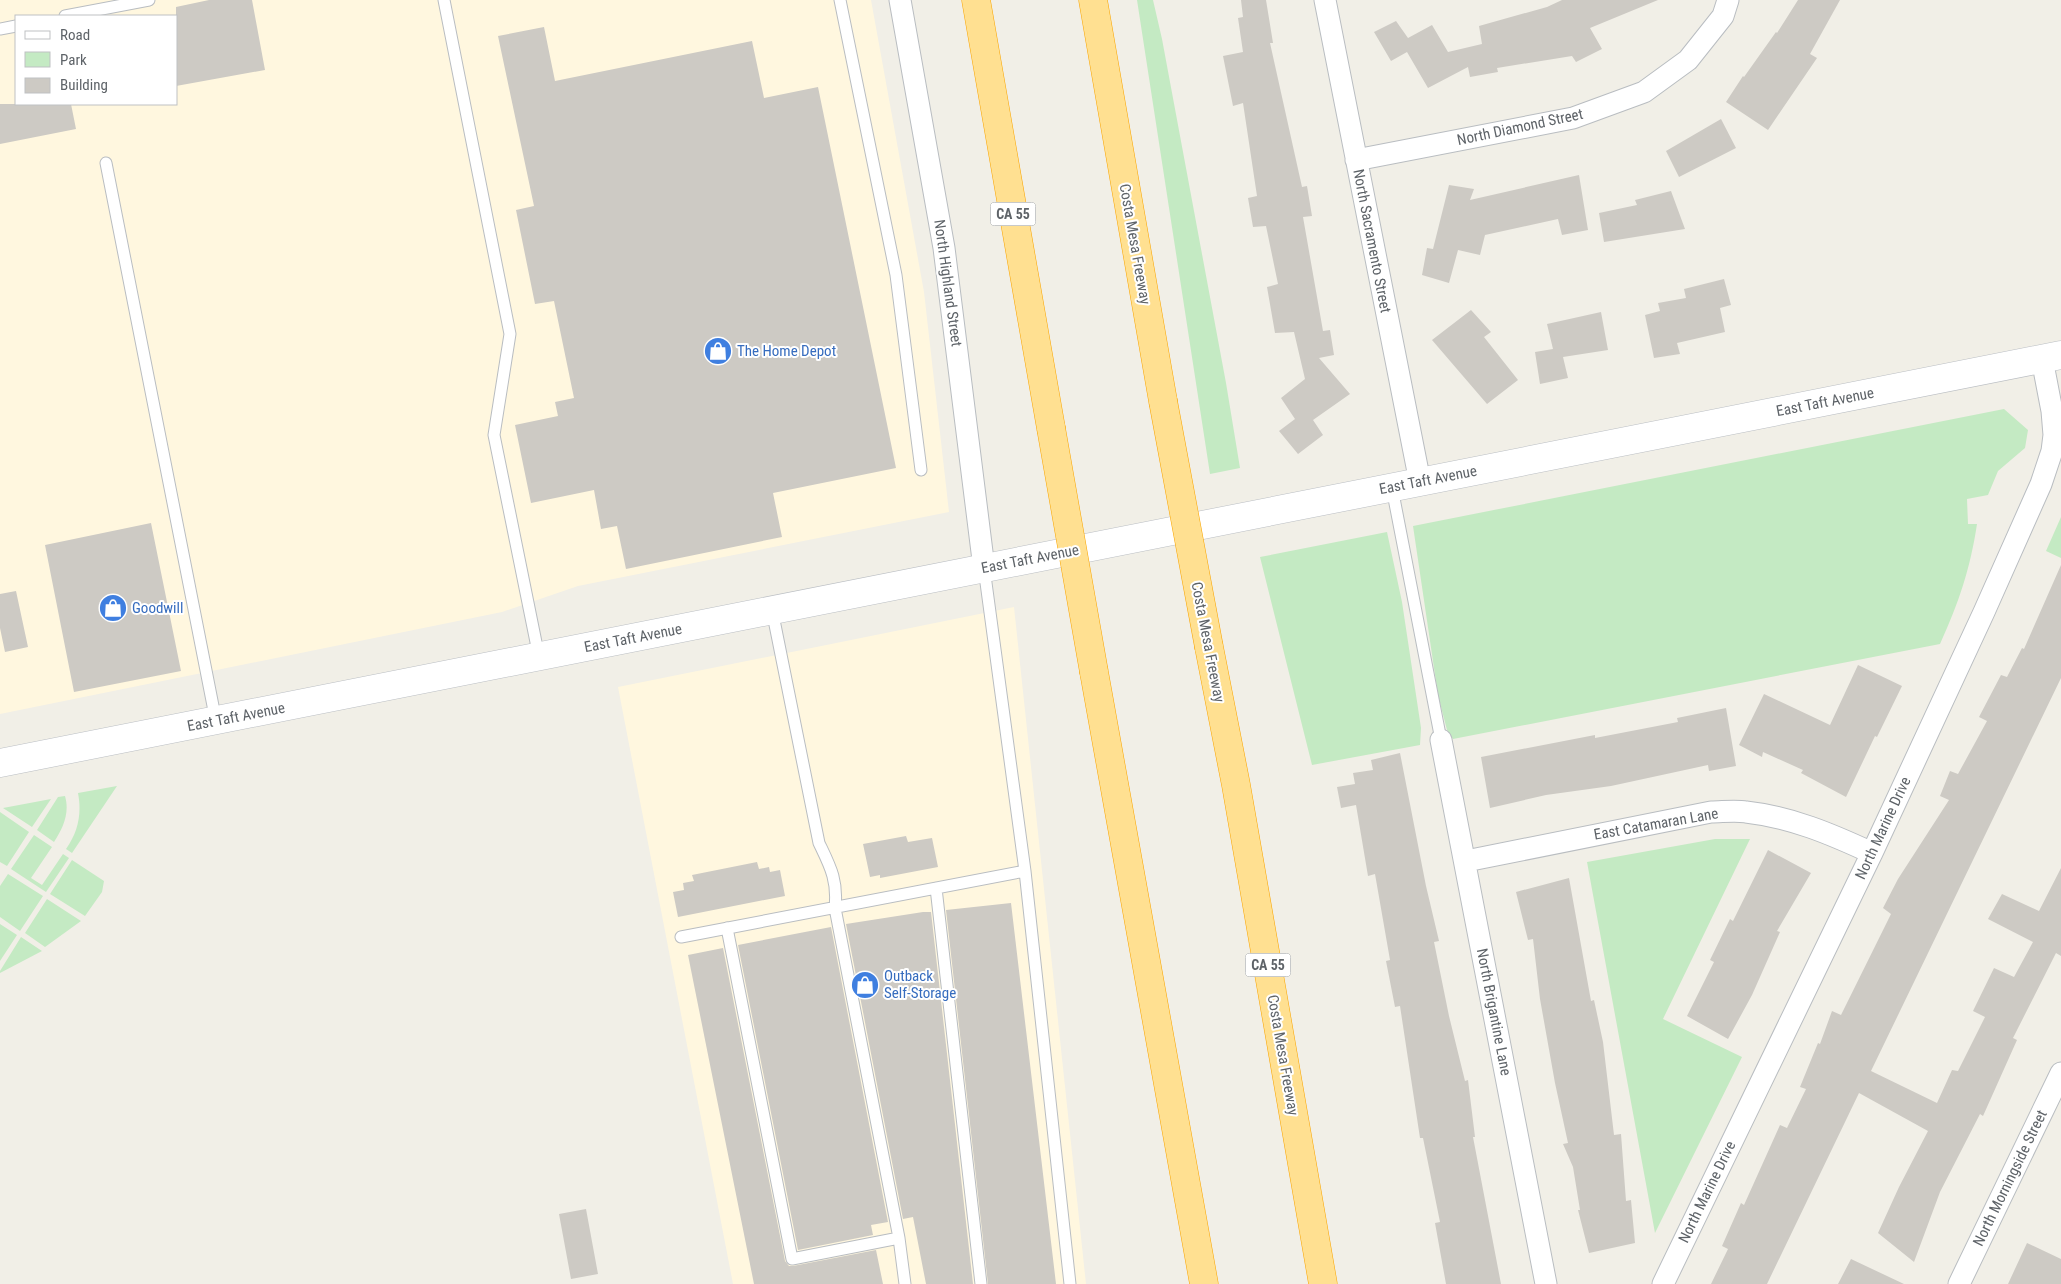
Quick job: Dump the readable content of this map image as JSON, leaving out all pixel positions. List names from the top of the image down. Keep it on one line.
{"streets":{"highway":["CA 55","Costa Mesa Freeway"],"main road":["East Taft Avenue"],"street":["North Diamond Street","North Sacramento Street","North Highland Street","East Catamaran Lane","North Marine Drive","North Brigantine Lane","North Morningside Street"]},"crossings":[["North Diamond Street","North Sacramento Street"],["North Sacramento Street","East Taft Avenue"],["North Highland Street","East Taft Avenue"],["East Taft Avenue","North Marine Drive"],["East Catamaran Lane","North Marine Drive"],["East Catamaran Lane","North Brigantine Lane"]],"places":{"shop":["The Home Depot","Goodwill","Outback Self-Storage"]},"legend":["Road","Park","Building"]}
